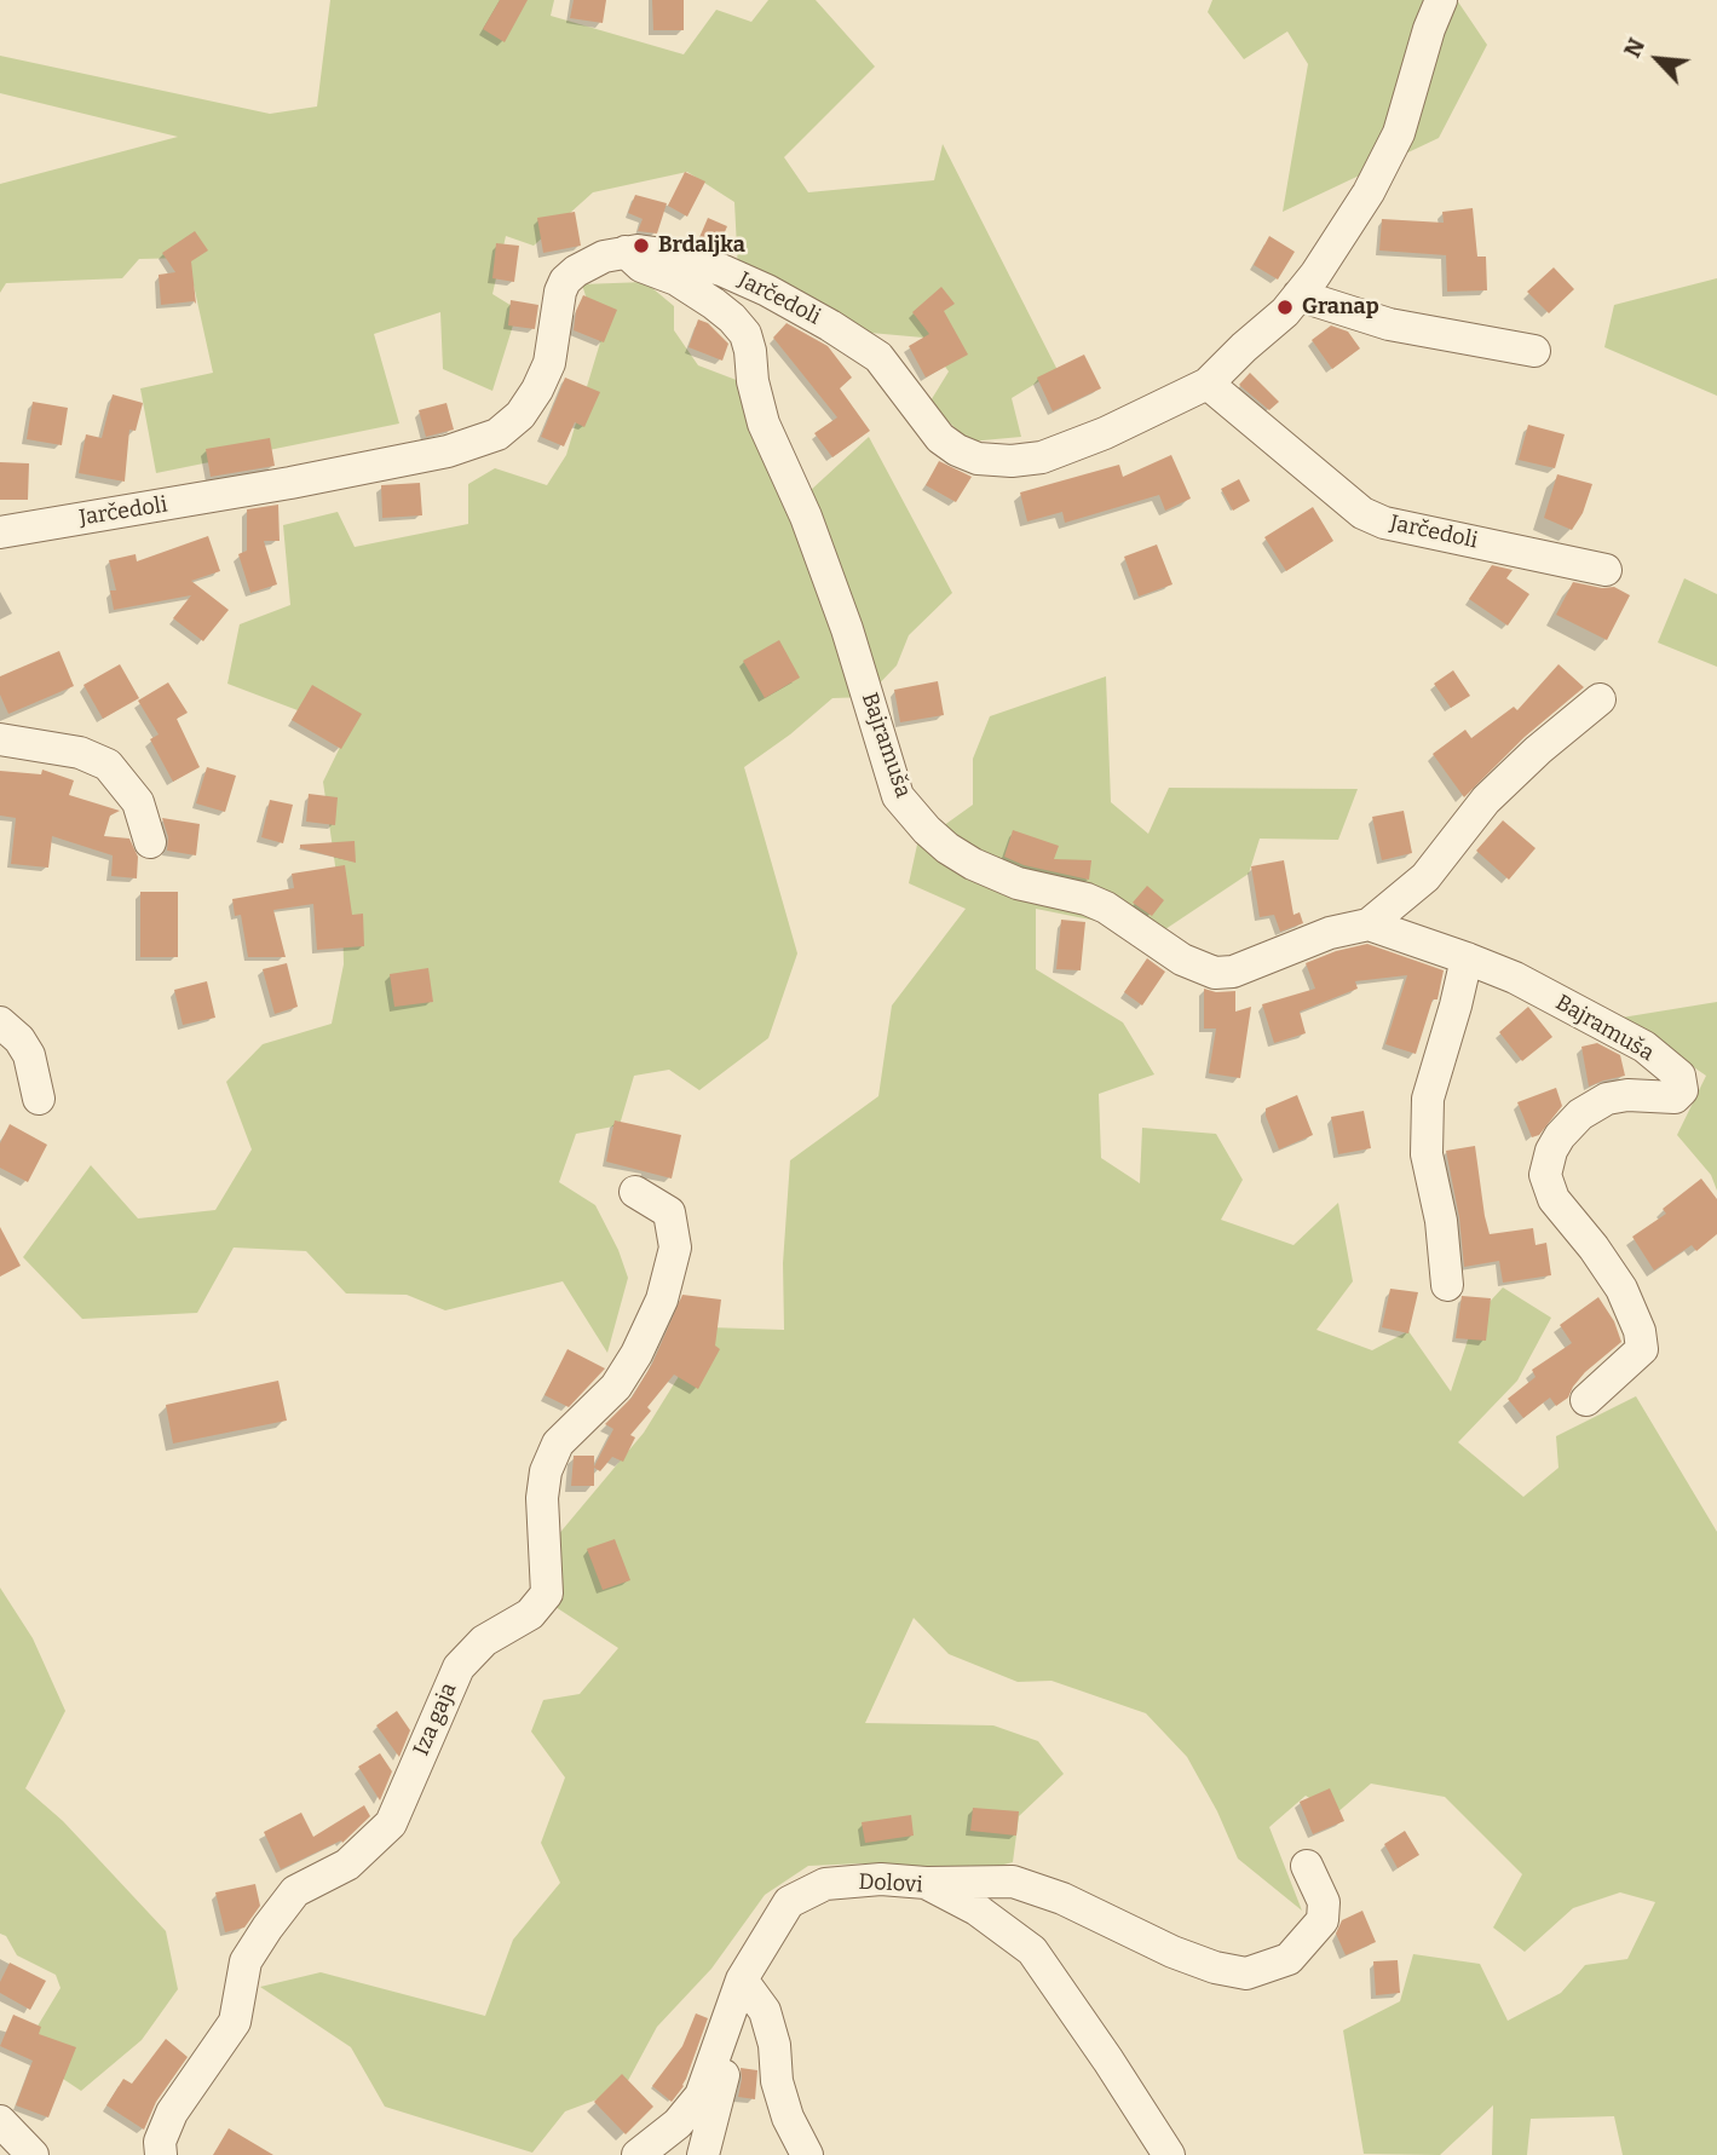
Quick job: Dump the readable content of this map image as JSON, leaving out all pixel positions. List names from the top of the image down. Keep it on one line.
{"streets":{"street":["Jarčedoli","Bajramuša","Iza gaja","Dolovi"]},"crossings":[["Jarčedoli","Bajramuša"]],"places":["Brdaljka","Granap"],"north":"top left"}
